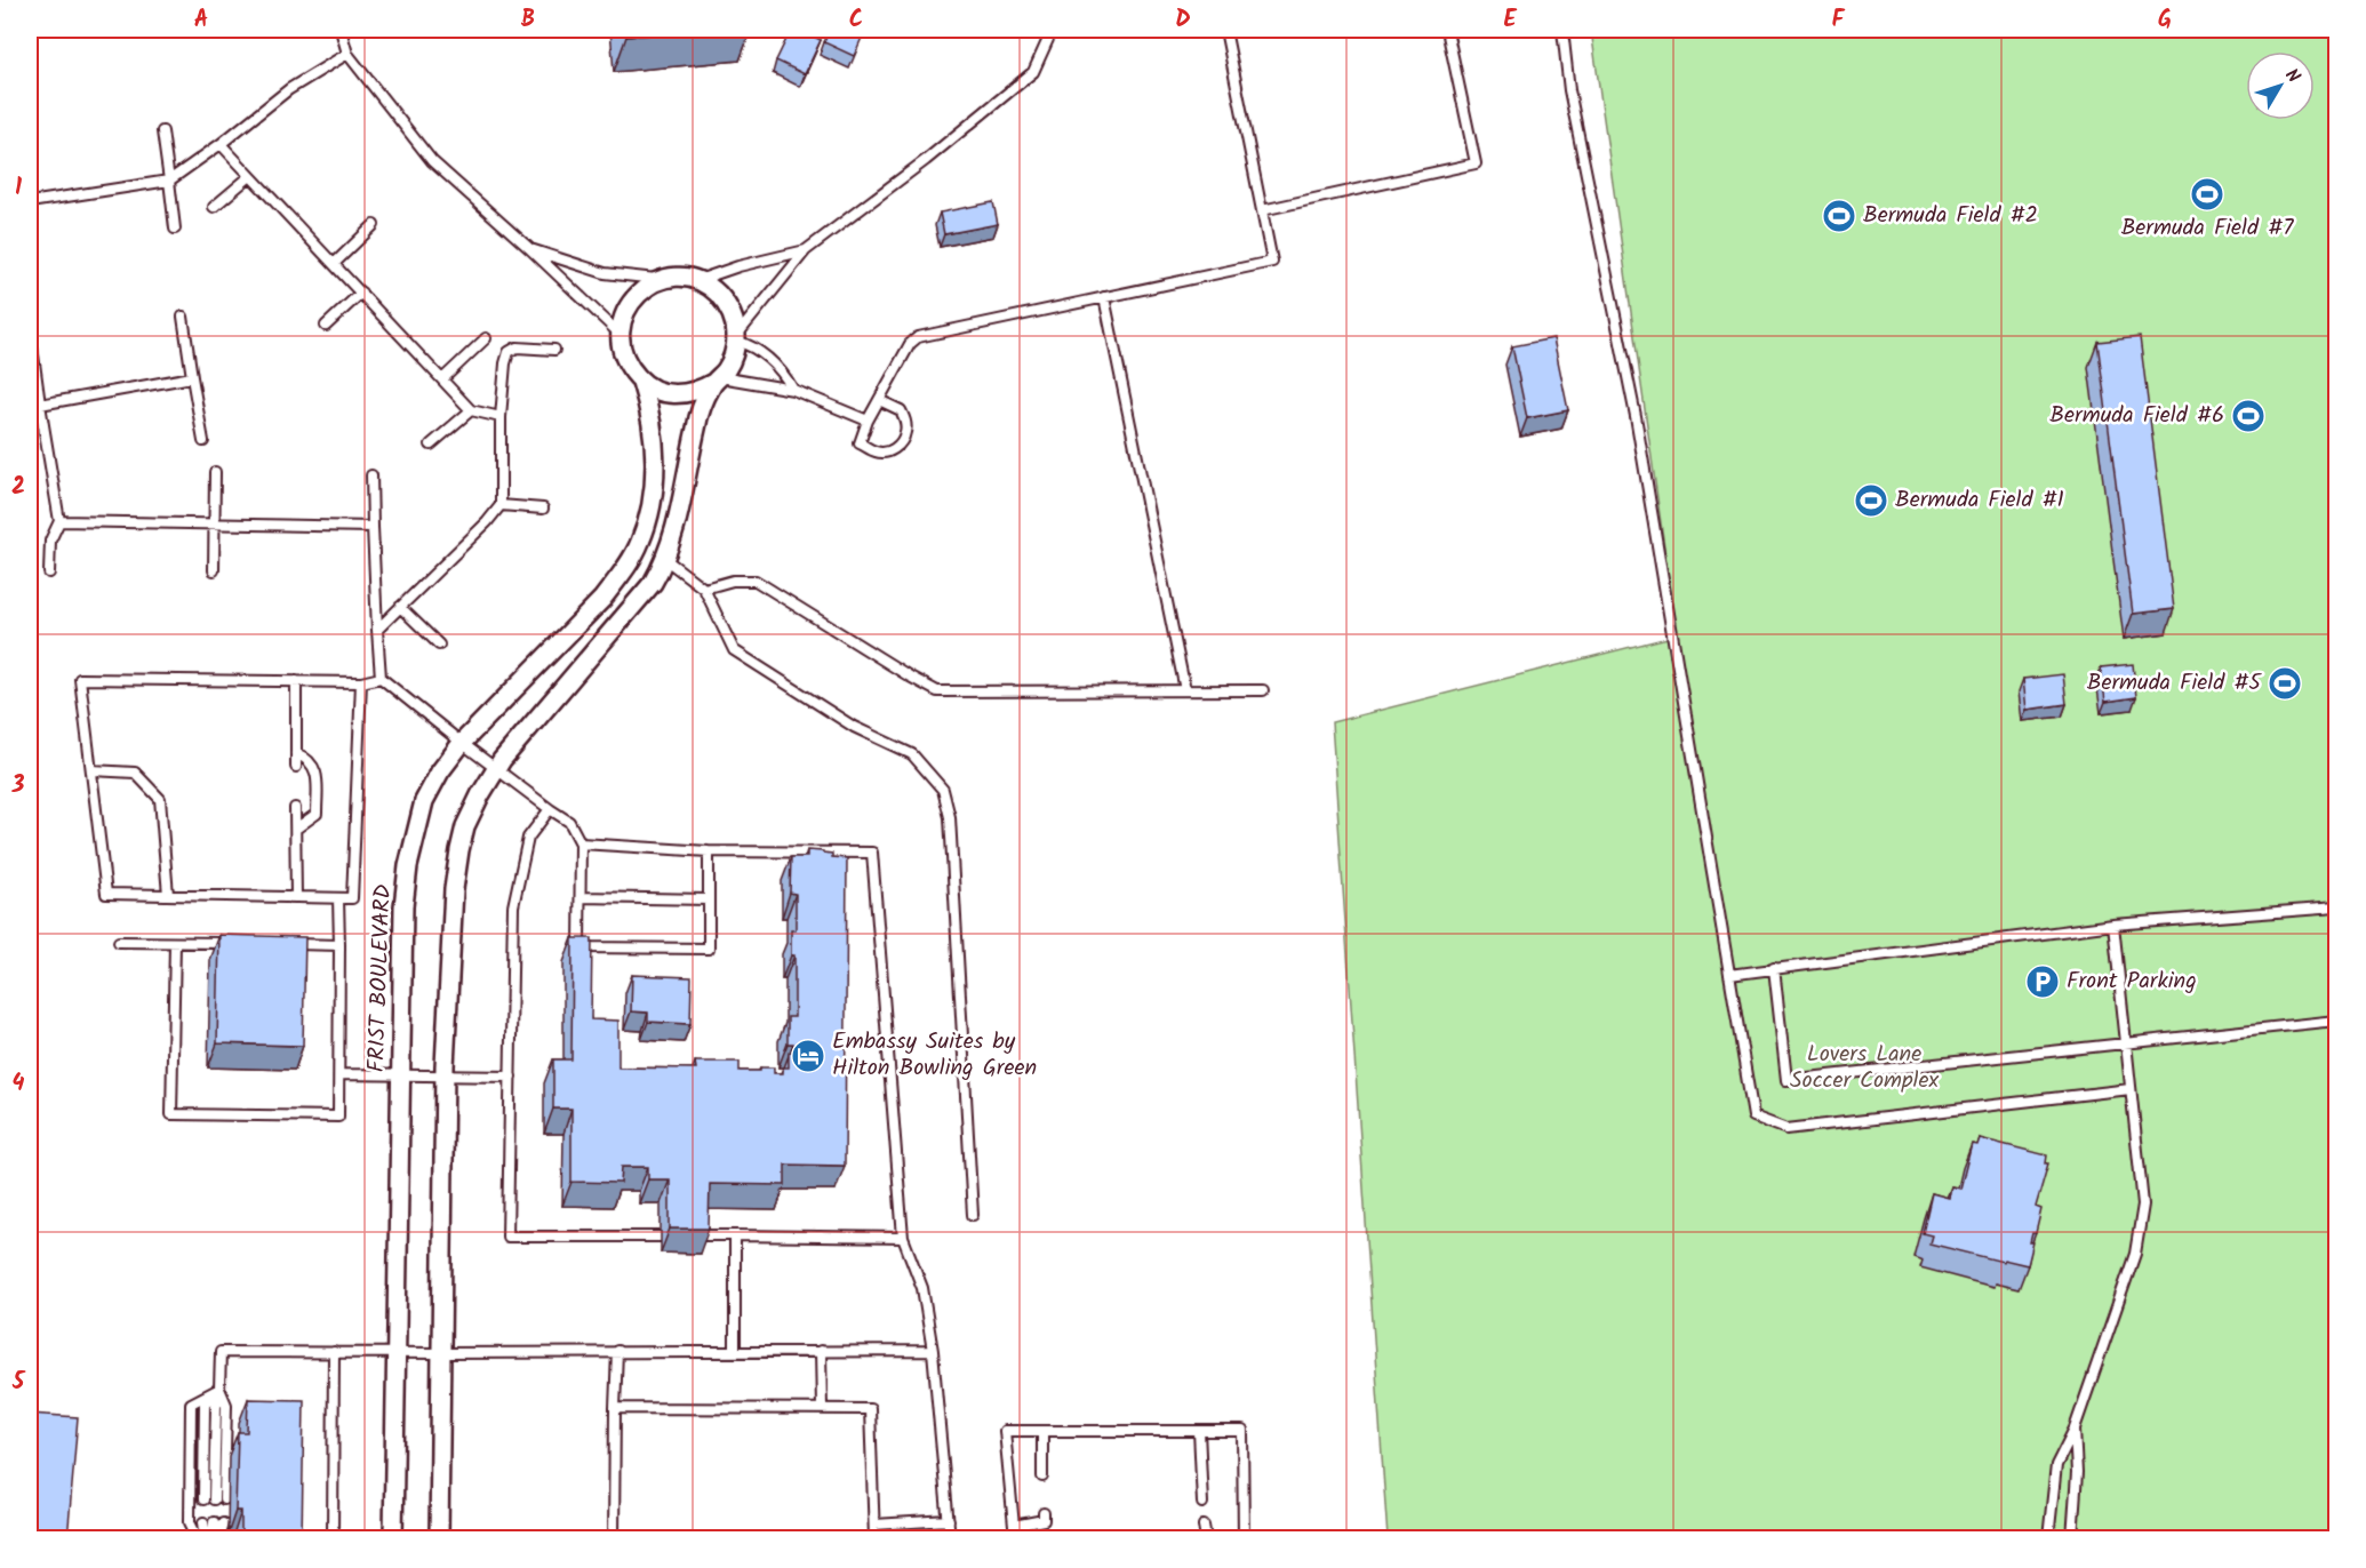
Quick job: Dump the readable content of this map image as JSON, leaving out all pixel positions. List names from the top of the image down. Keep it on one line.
{"streets":{"street":["FRIST BOULEVARD"]},"parks":["Lovers Lane Soccer Complex"],"places":{"sports":["Bermuda Field #7","Bermuda Field #2","Bermuda Field #6","Bermuda Field #1","Bermuda Field #5"],"parking":["Front Parking"],"hotel":["Embassy Suites by Hilton Bowling Green"]},"north":"top right","grid":{"columns":["A","B","C","D","E","F","G"],"rows":["1","2","3","4","5"]}}
